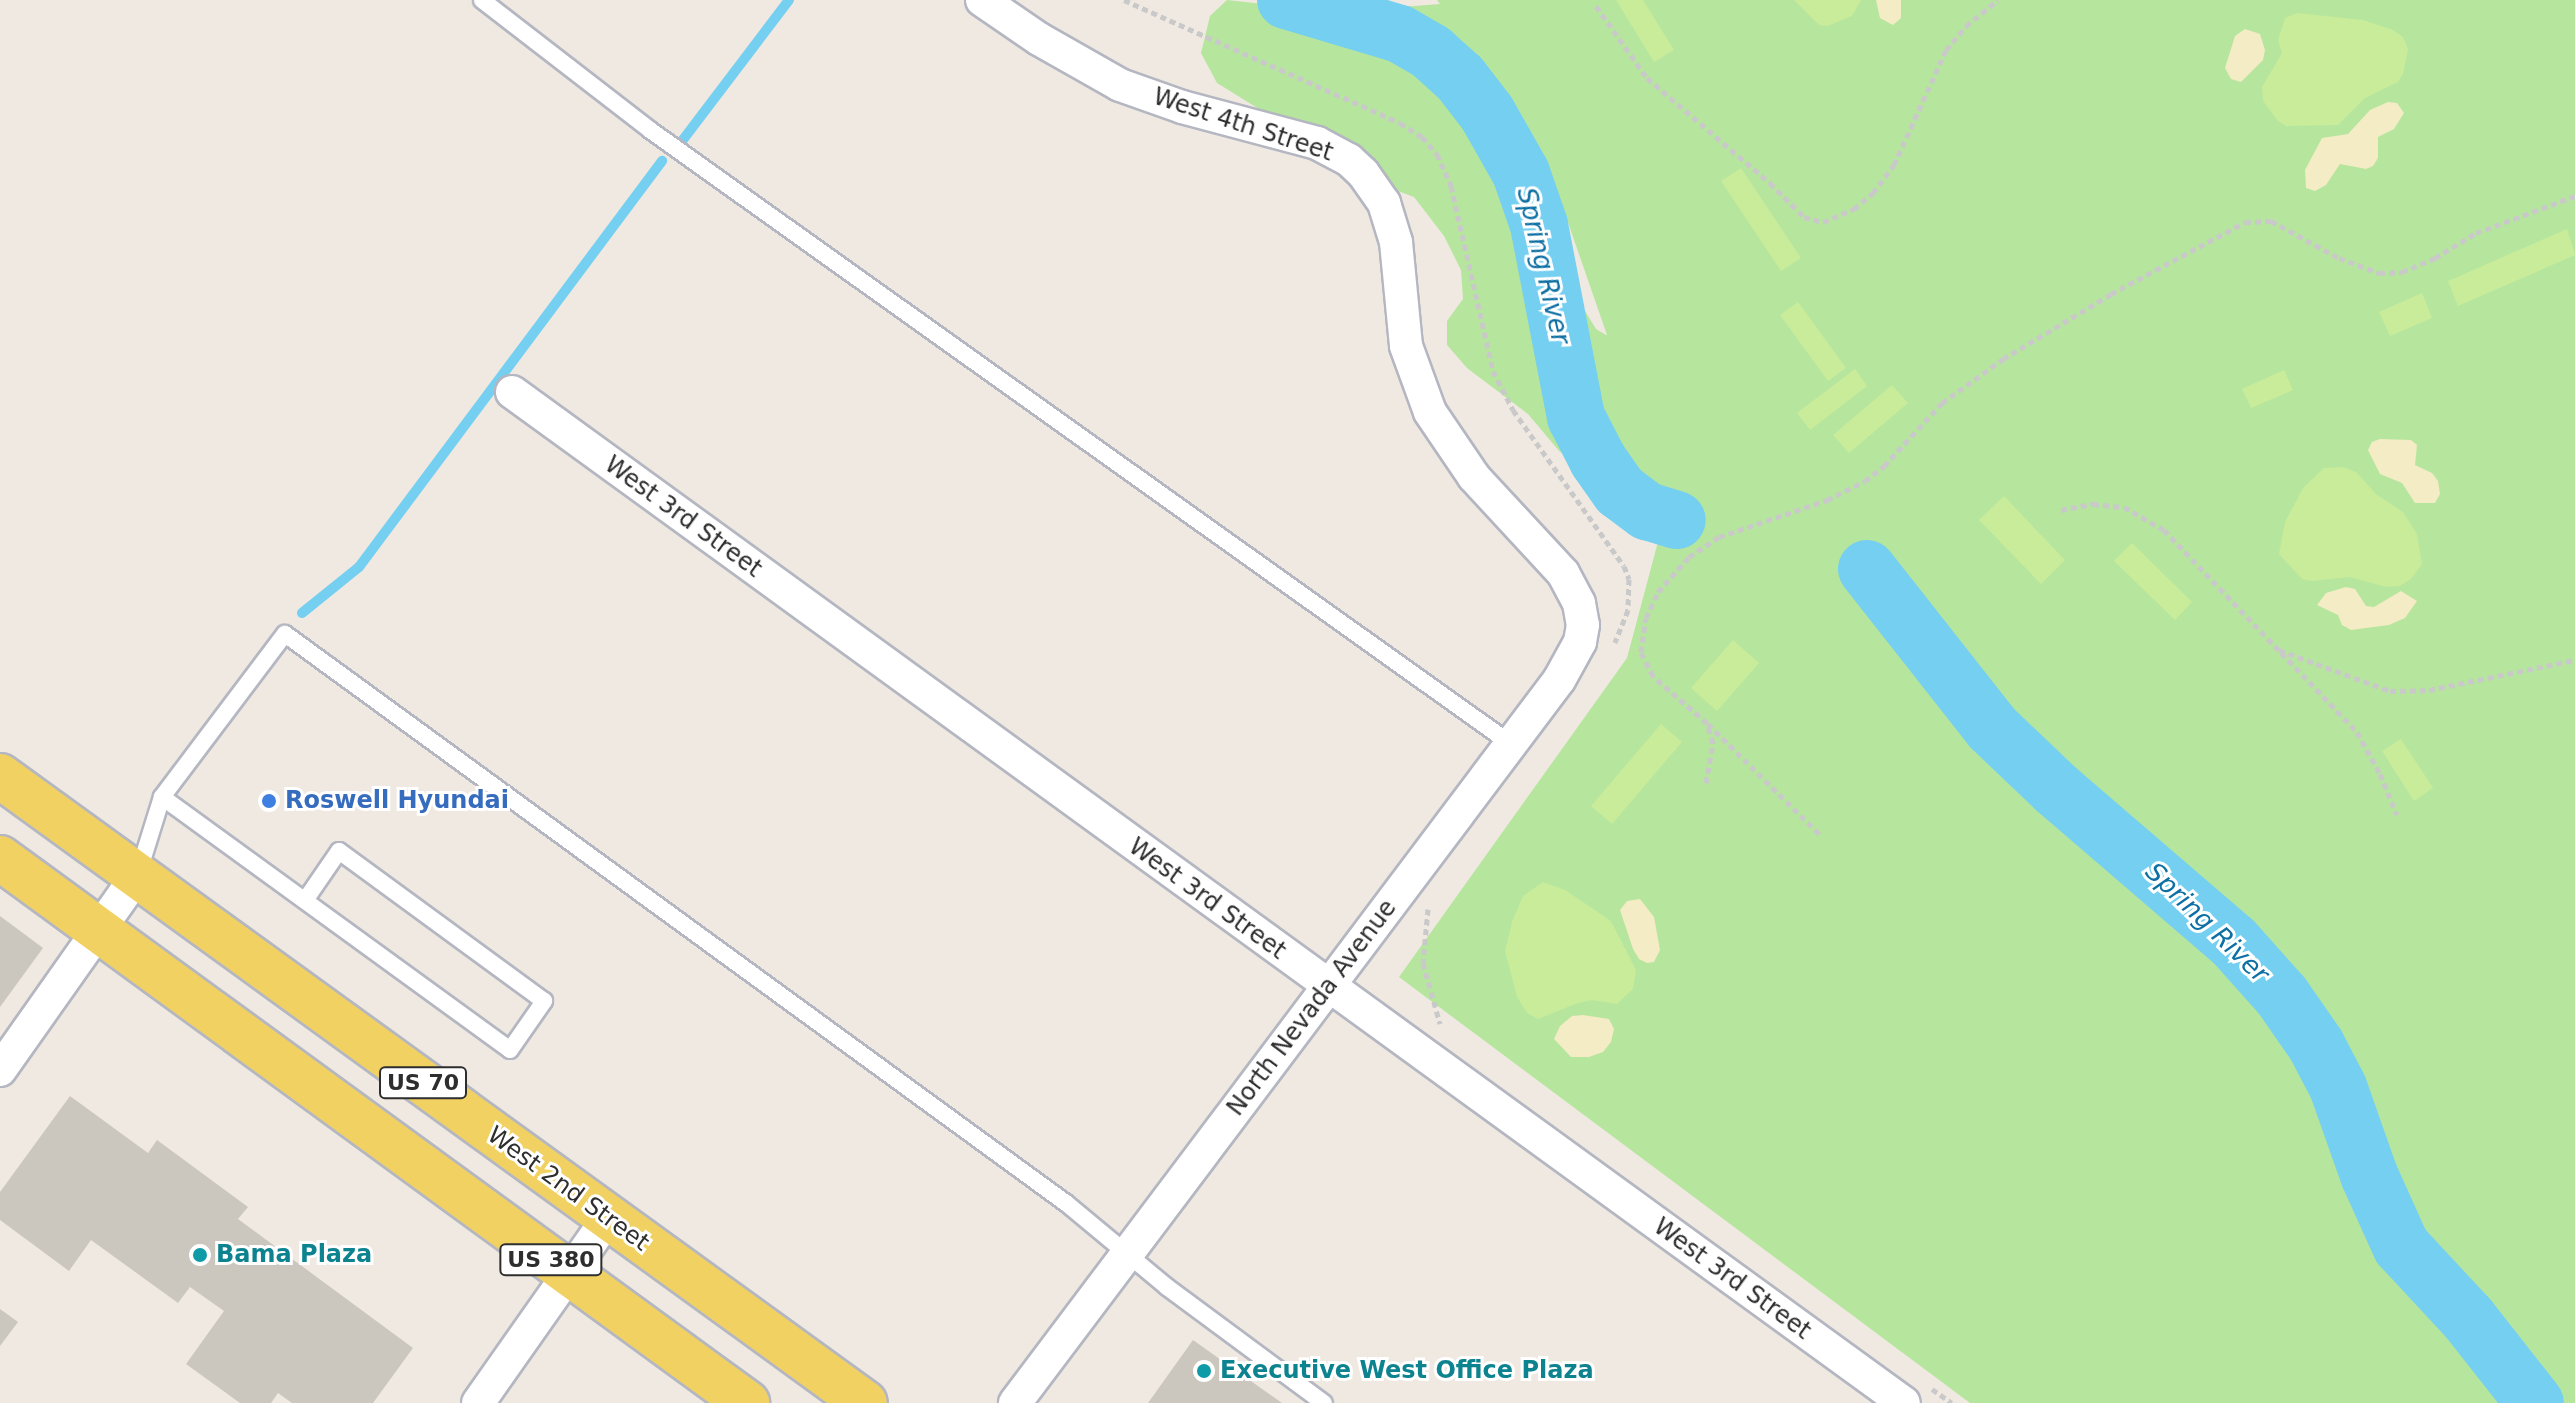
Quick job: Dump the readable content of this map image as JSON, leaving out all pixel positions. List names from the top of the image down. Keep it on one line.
{"streets":{"main road":["US 70","West 2nd Street","US 380"],"street":["West 4th Street","West 3rd Street","North Nevada Avenue"]},"crossings":[["West 4th Street","North Nevada Avenue"],["West 3rd Street","North Nevada Avenue"]],"water":["Spring River"],"places":["Roswell Hyundai","Bama Plaza","Executive West Office Plaza"]}
